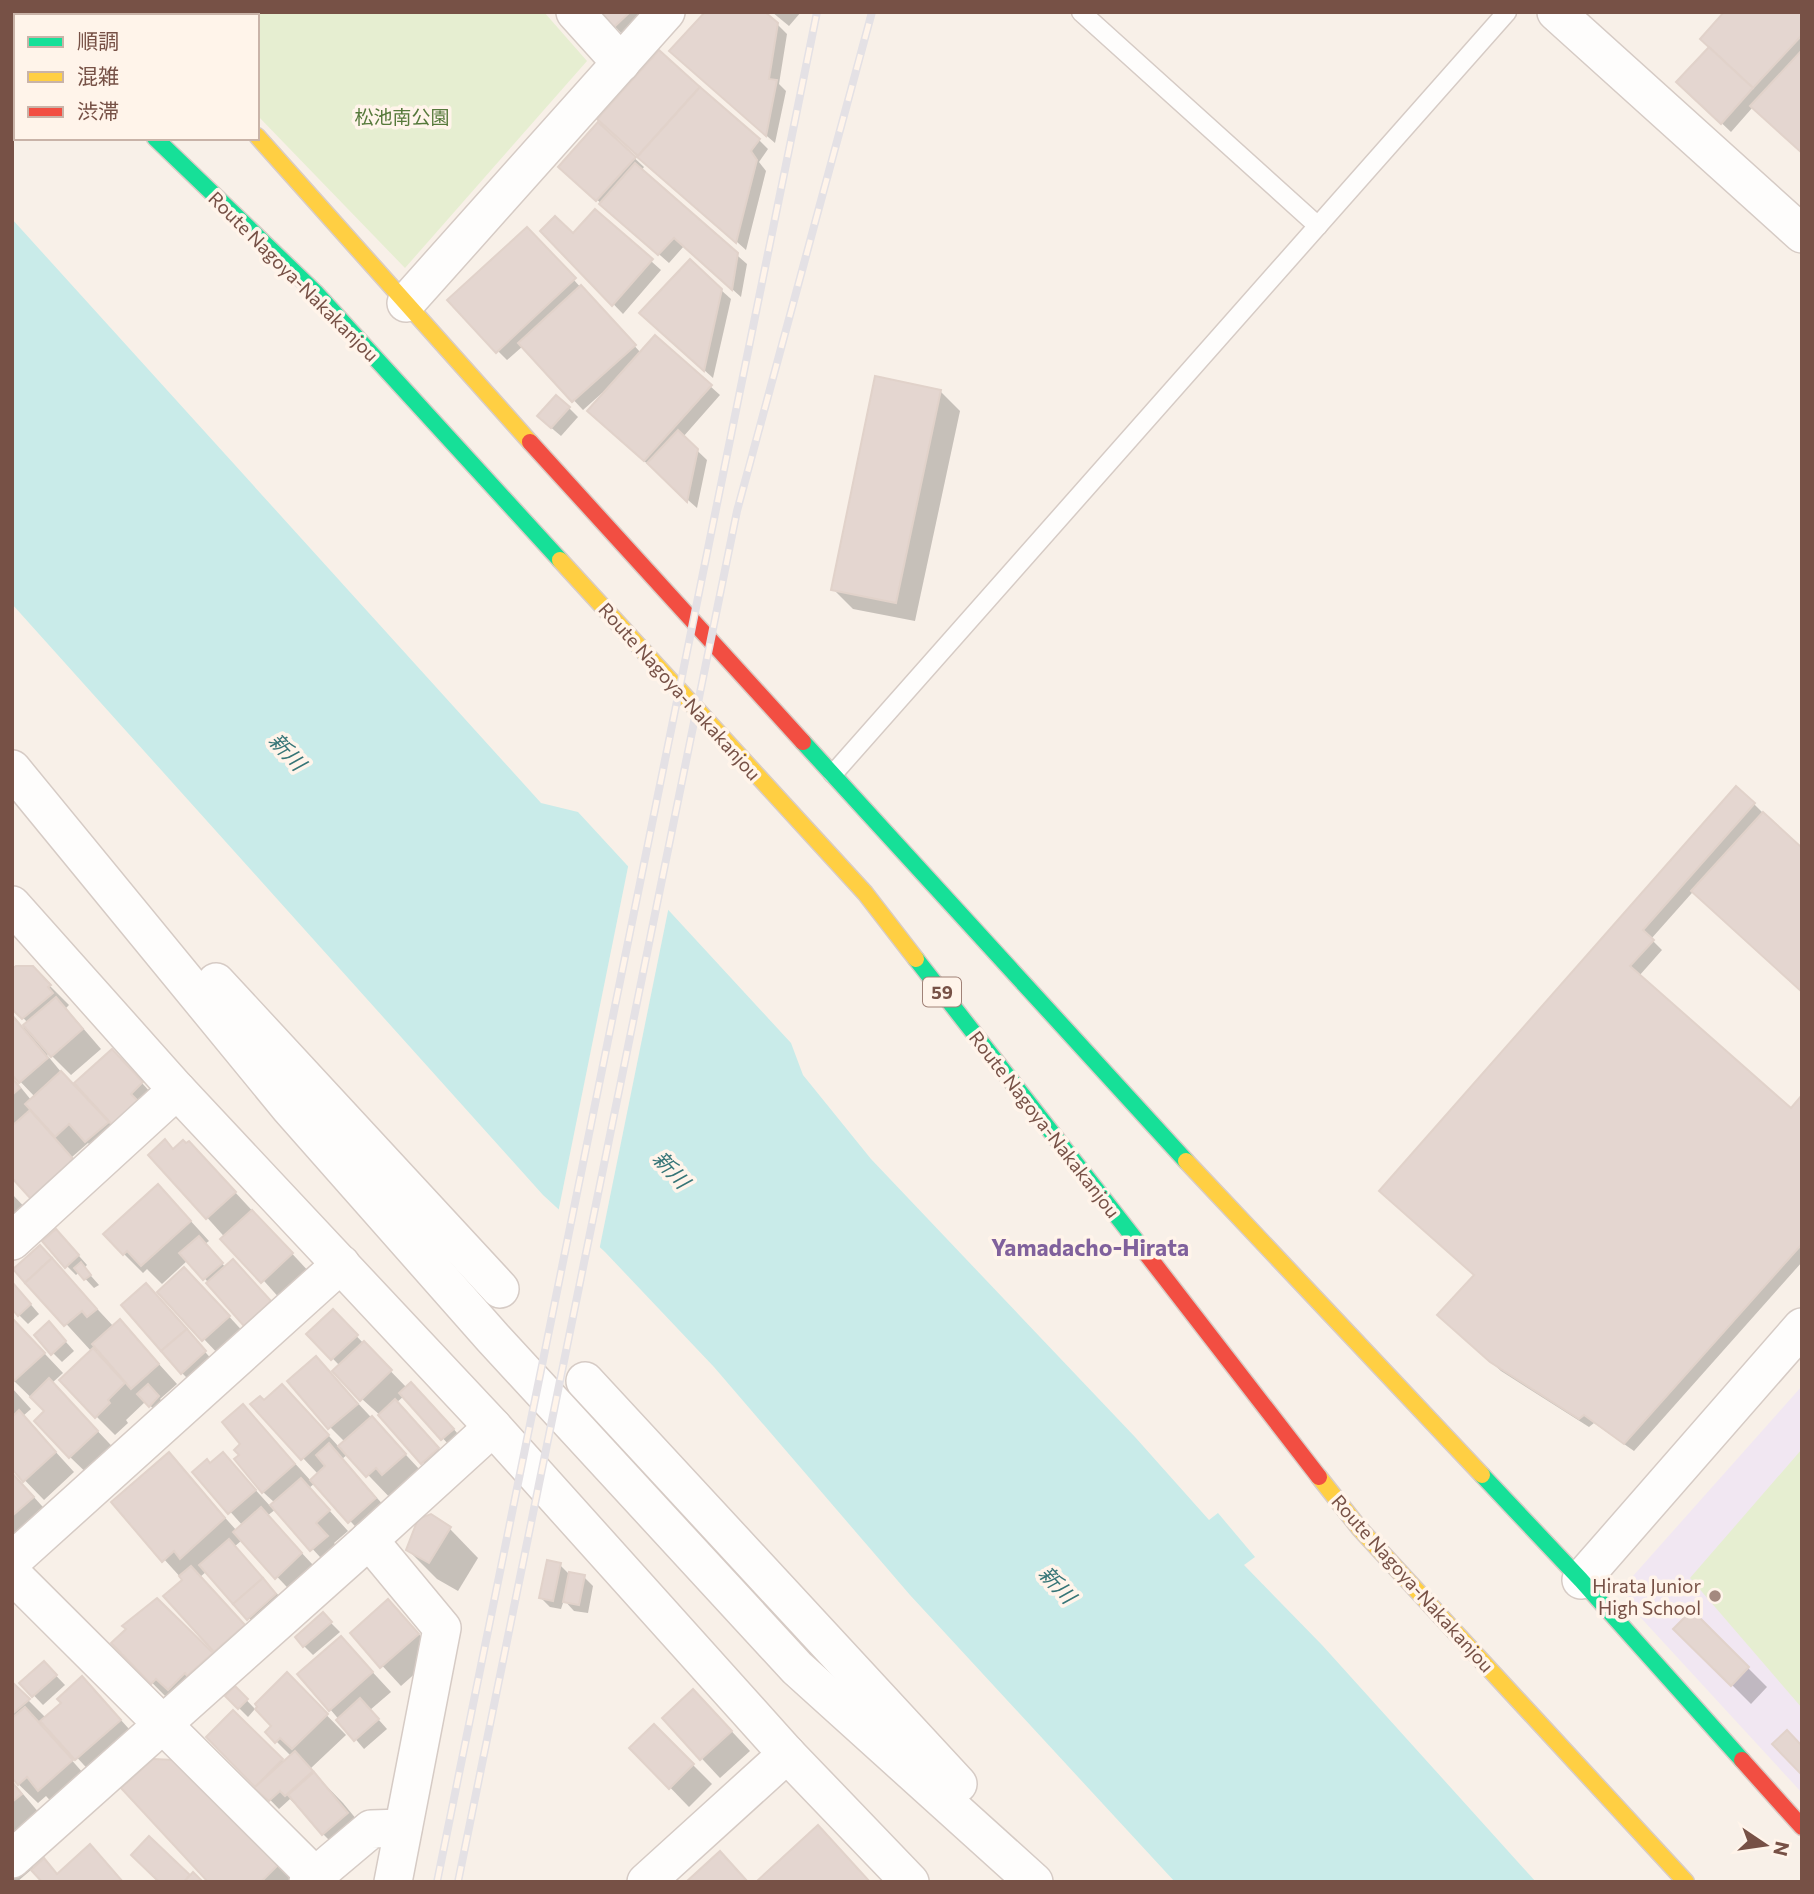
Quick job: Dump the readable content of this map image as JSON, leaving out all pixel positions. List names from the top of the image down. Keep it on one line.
{"streets":{"main road":["Route Nagoya-Nakakanjou","59"]},"districts":["Yamadacho-Hirata"],"water":["新川"],"parks":["松池南公園"],"places":["Hirata Junior High School"],"legend":["順調","混雑","渋滞"],"north":"right"}
